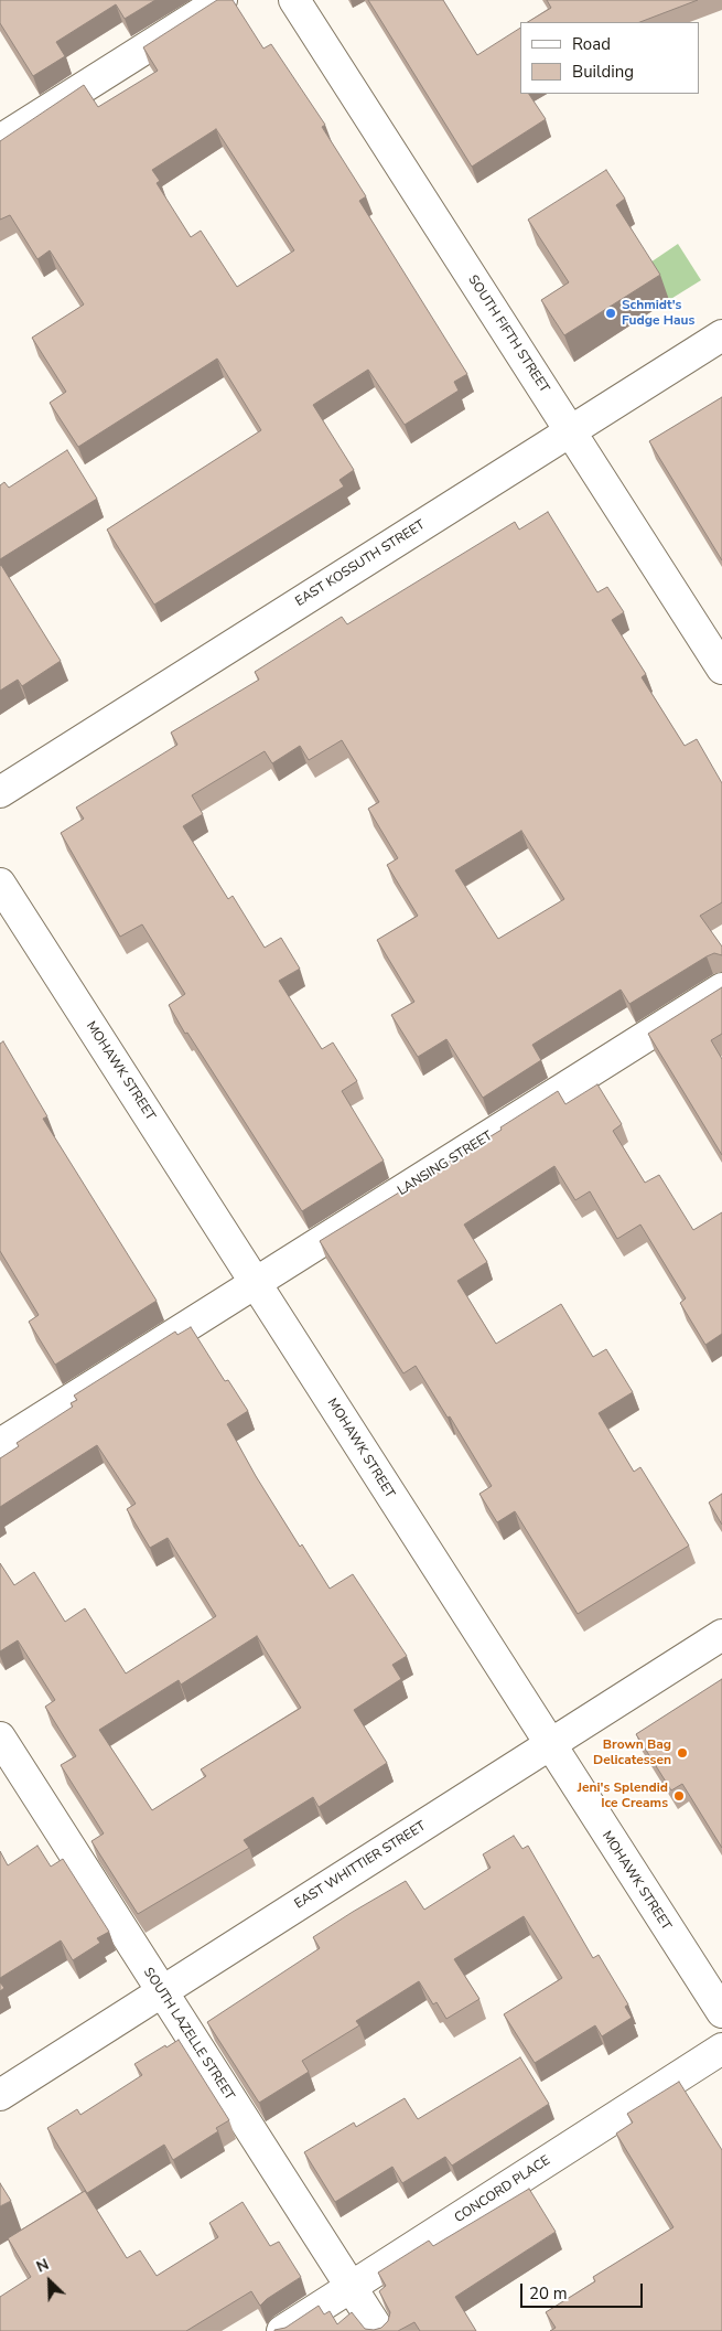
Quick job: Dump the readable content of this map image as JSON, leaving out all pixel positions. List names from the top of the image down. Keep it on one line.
{"streets":{"street":["SOUTH FIFTH STREET","EAST KOSSUTH STREET","MOHAWK STREET","LANSING STREET","EAST WHITTIER STREET","SOUTH LAZELLE STREET","CONCORD PLACE"]},"crossings":[["SOUTH FIFTH STREET","EAST KOSSUTH STREET"],["MOHAWK STREET","LANSING STREET"],["MOHAWK STREET","EAST WHITTIER STREET"],["EAST WHITTIER STREET","SOUTH LAZELLE STREET"],["SOUTH LAZELLE STREET","CONCORD PLACE"]],"places":["Schmidt's Fudge Haus","Brown Bag Delicatessen","Jeni's Splendid Ice Creams"],"legend":["Road","Building"],"scale_bar":"20 m","north":"top left"}
